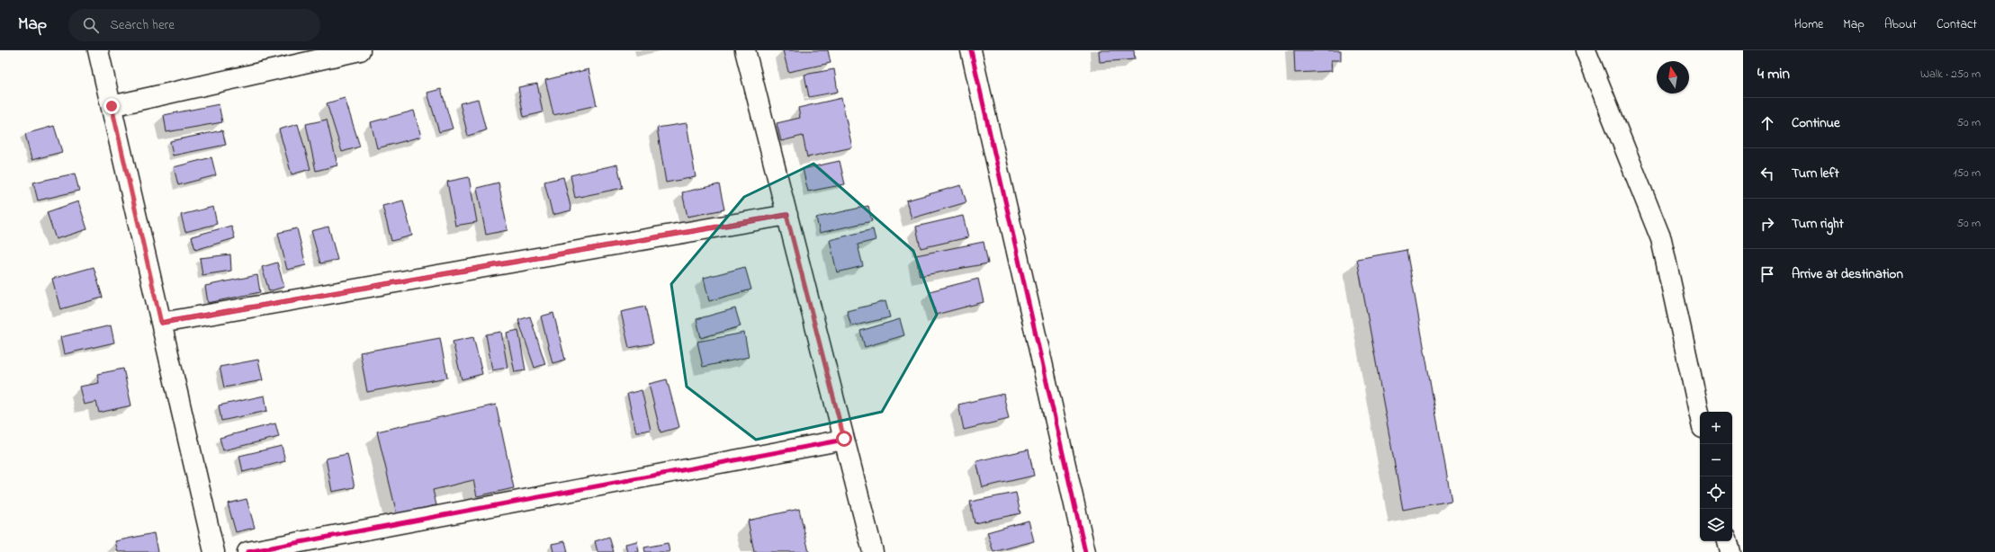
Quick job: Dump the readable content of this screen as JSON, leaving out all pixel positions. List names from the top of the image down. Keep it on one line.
{"north":"top","page":{"header":"Map","search":"Search here","nav":["Home","Map","About","Contact"],"heading":["4 min","Walk · 250 m"],"list":[["Continue","50 m"],["Turn left","150 m"],["Turn right","50 m"],"Arrive at destination"],"map_buttons":["+","−"]}}
